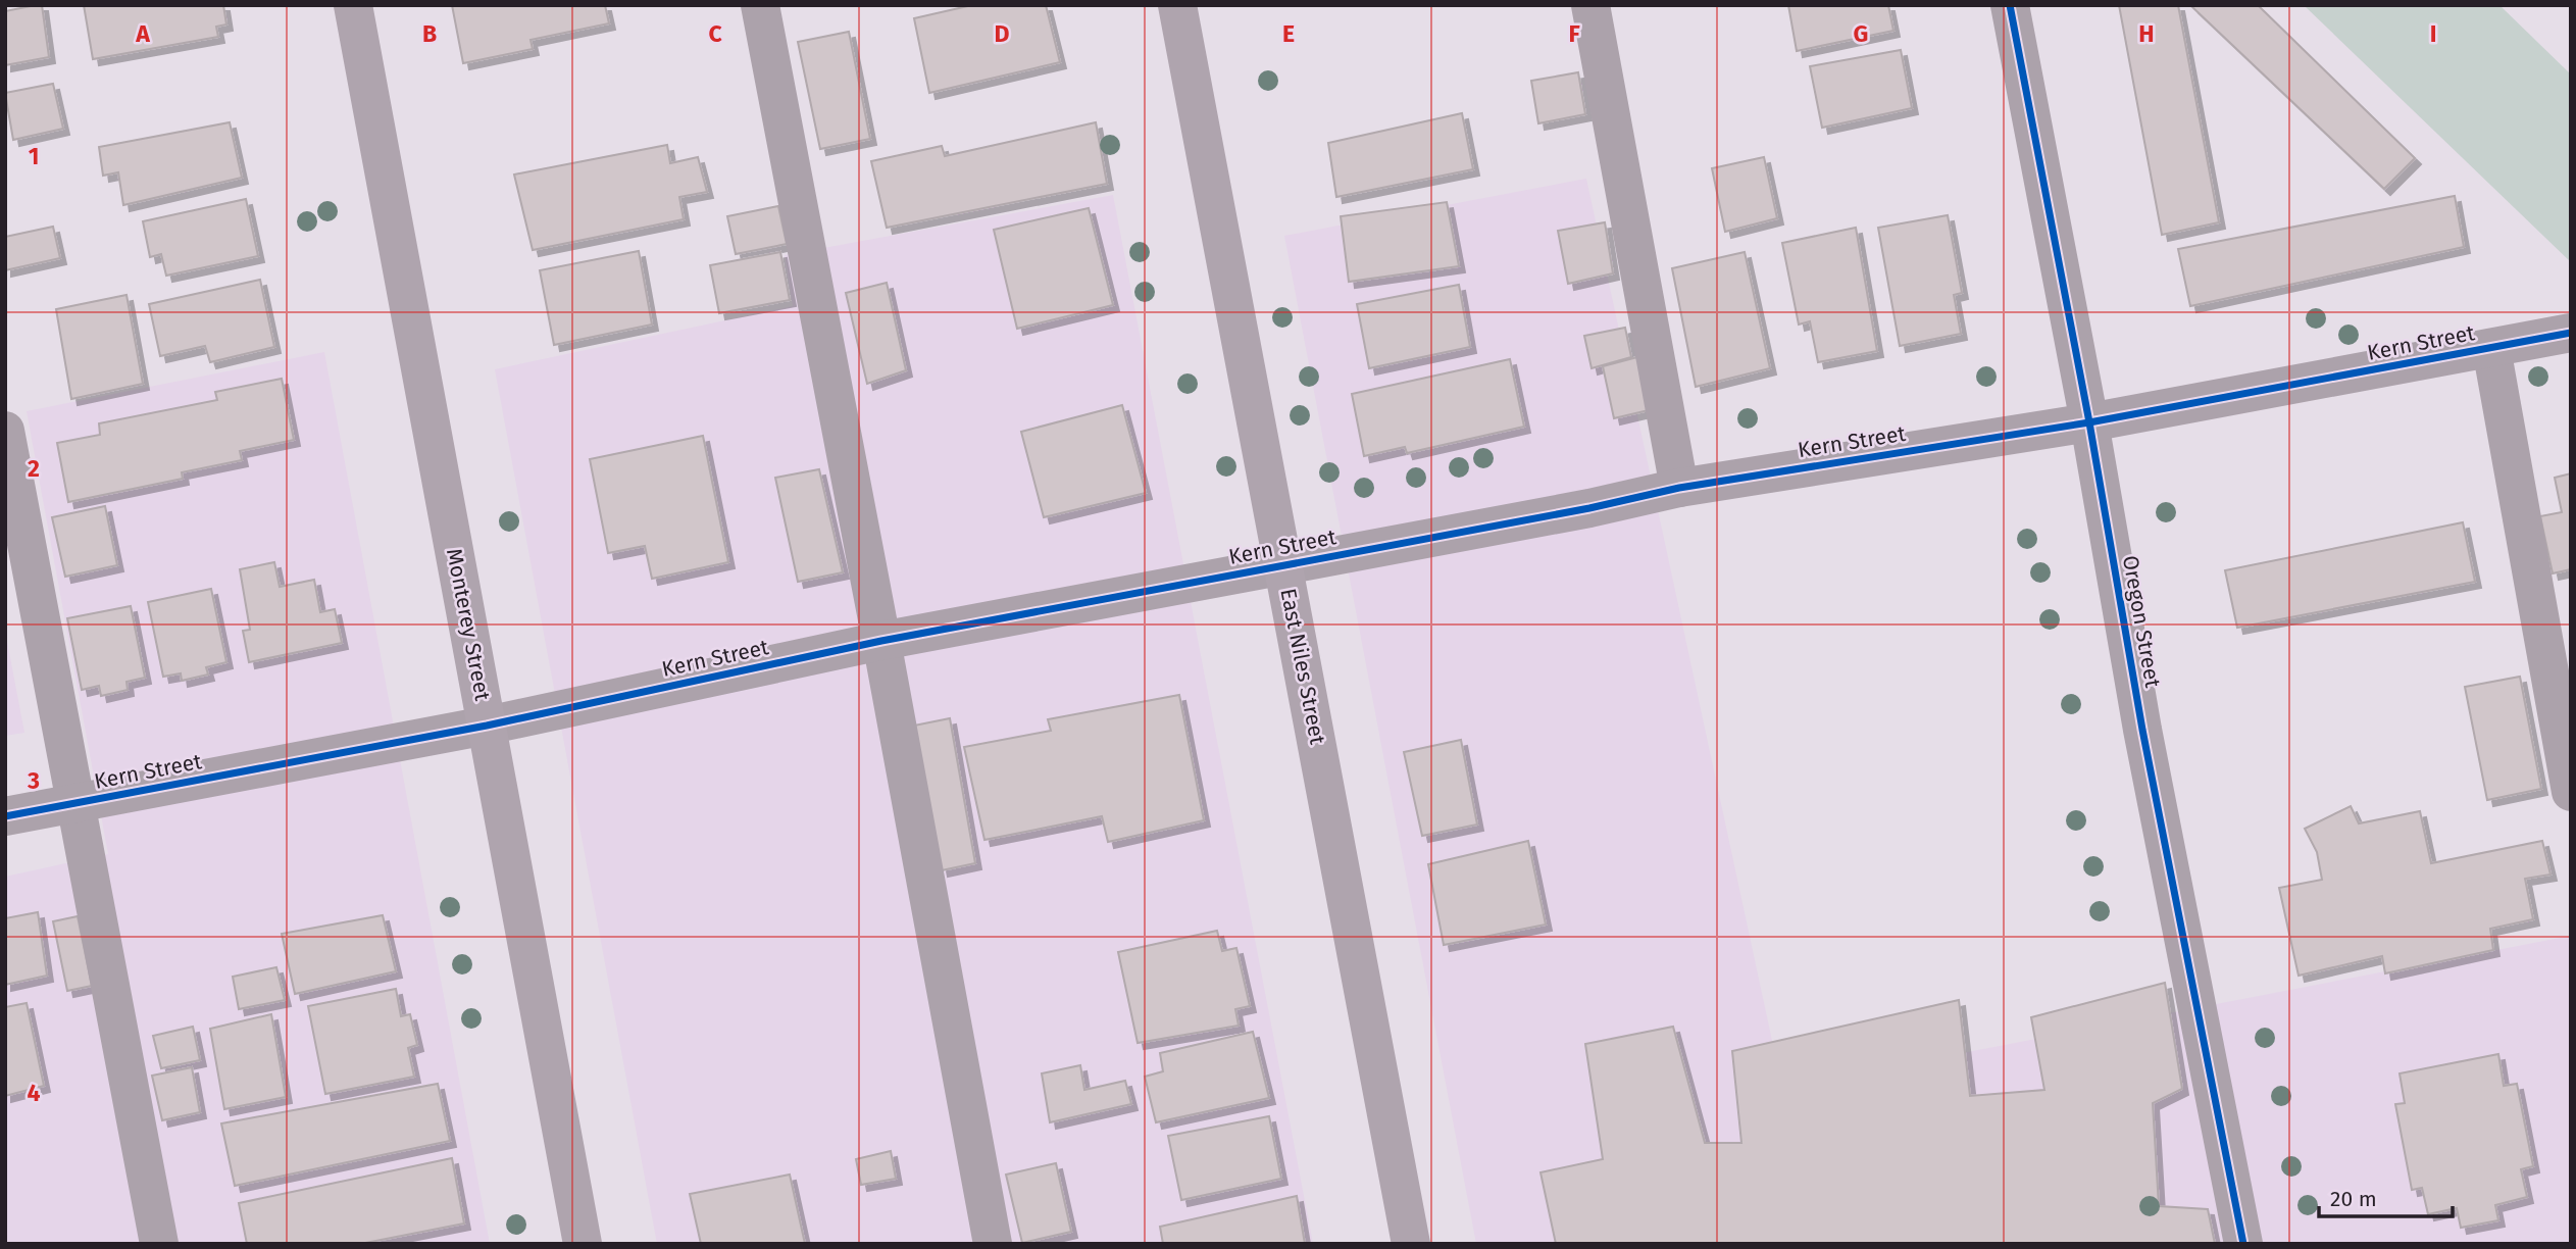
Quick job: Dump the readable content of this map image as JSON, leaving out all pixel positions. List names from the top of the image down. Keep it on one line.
{"streets":{"main road":["Monterey Street","East Niles Street"],"street":["Kern Street","Oregon Street"]},"crossings":[["Kern Street","Oregon Street"],["Kern Street","Monterey Street"],["Kern Street","East Niles Street"]],"scale_bar":"20 m","grid":{"columns":["A","B","C","D","E","F","G","H","I"],"rows":["1","2","3","4"]}}
